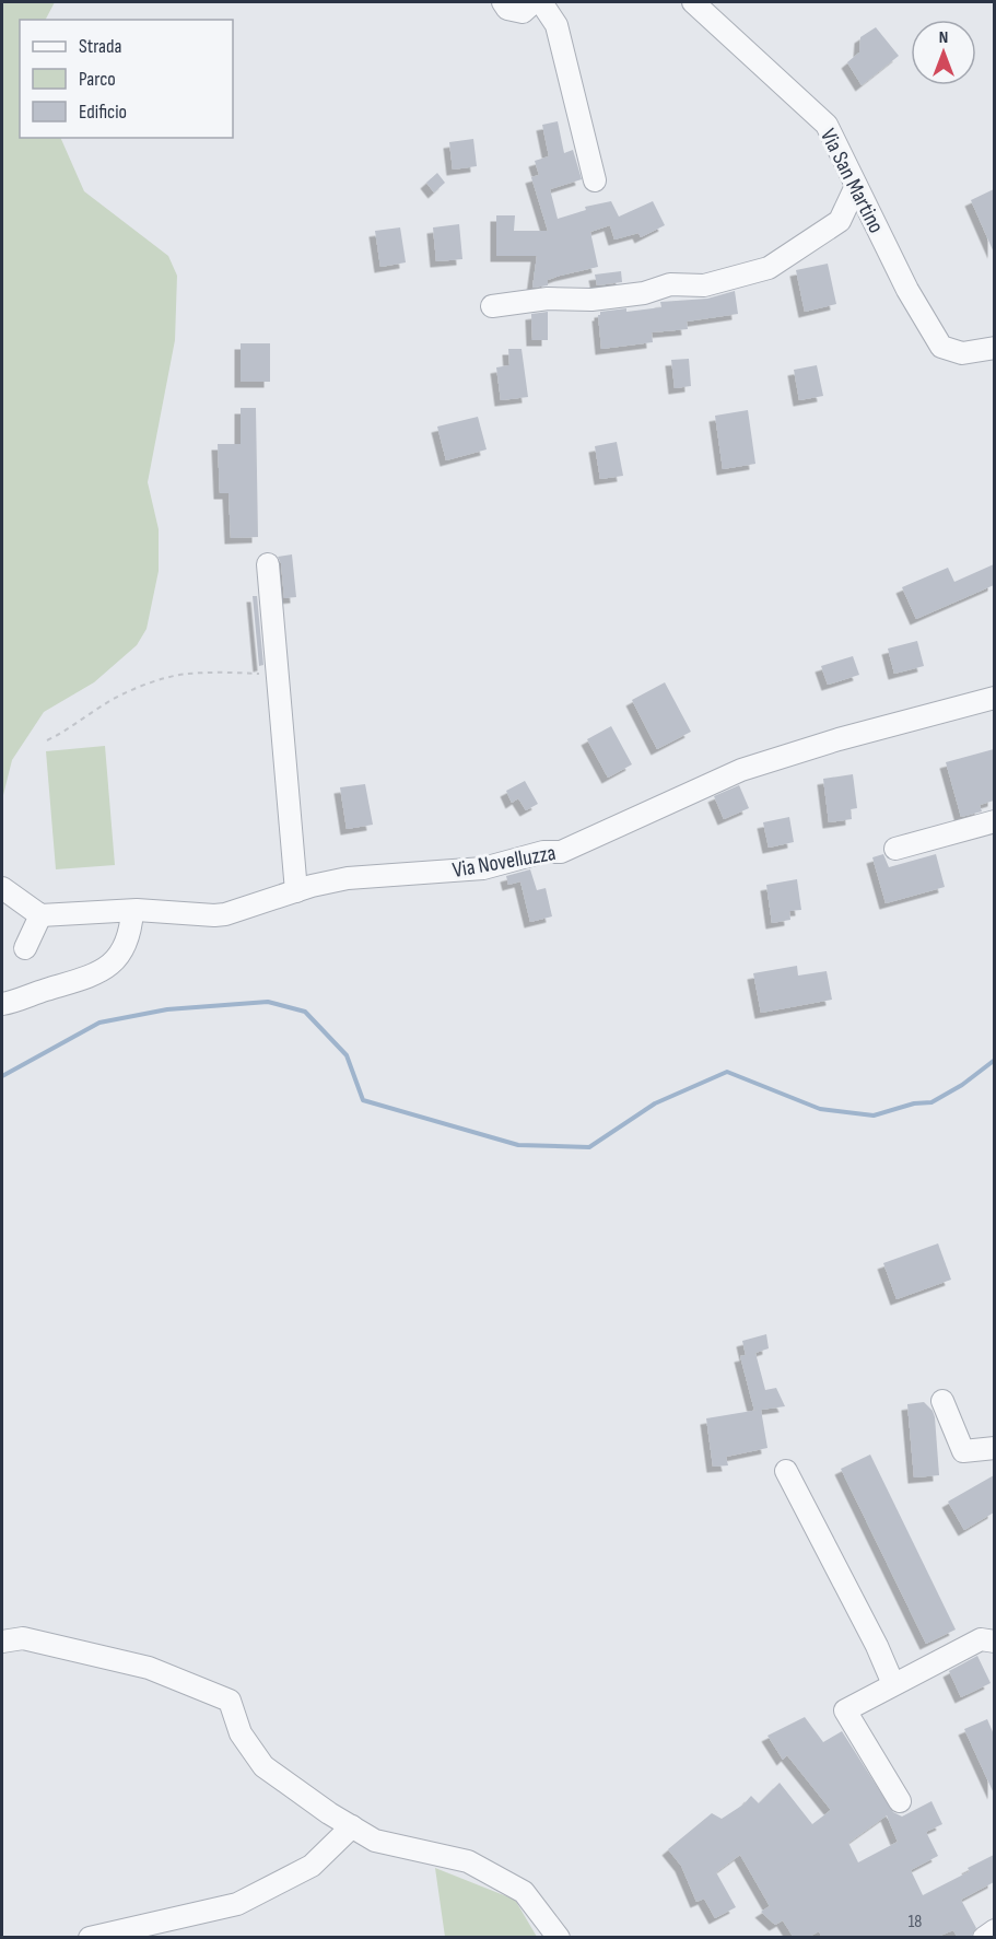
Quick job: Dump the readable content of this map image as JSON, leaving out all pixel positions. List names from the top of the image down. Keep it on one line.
{"streets":{"street":["Via San Martino","Via Novelluzza"]},"house_numbers":["18"],"legend":["Strada","Parco","Edificio"],"north":"top"}
